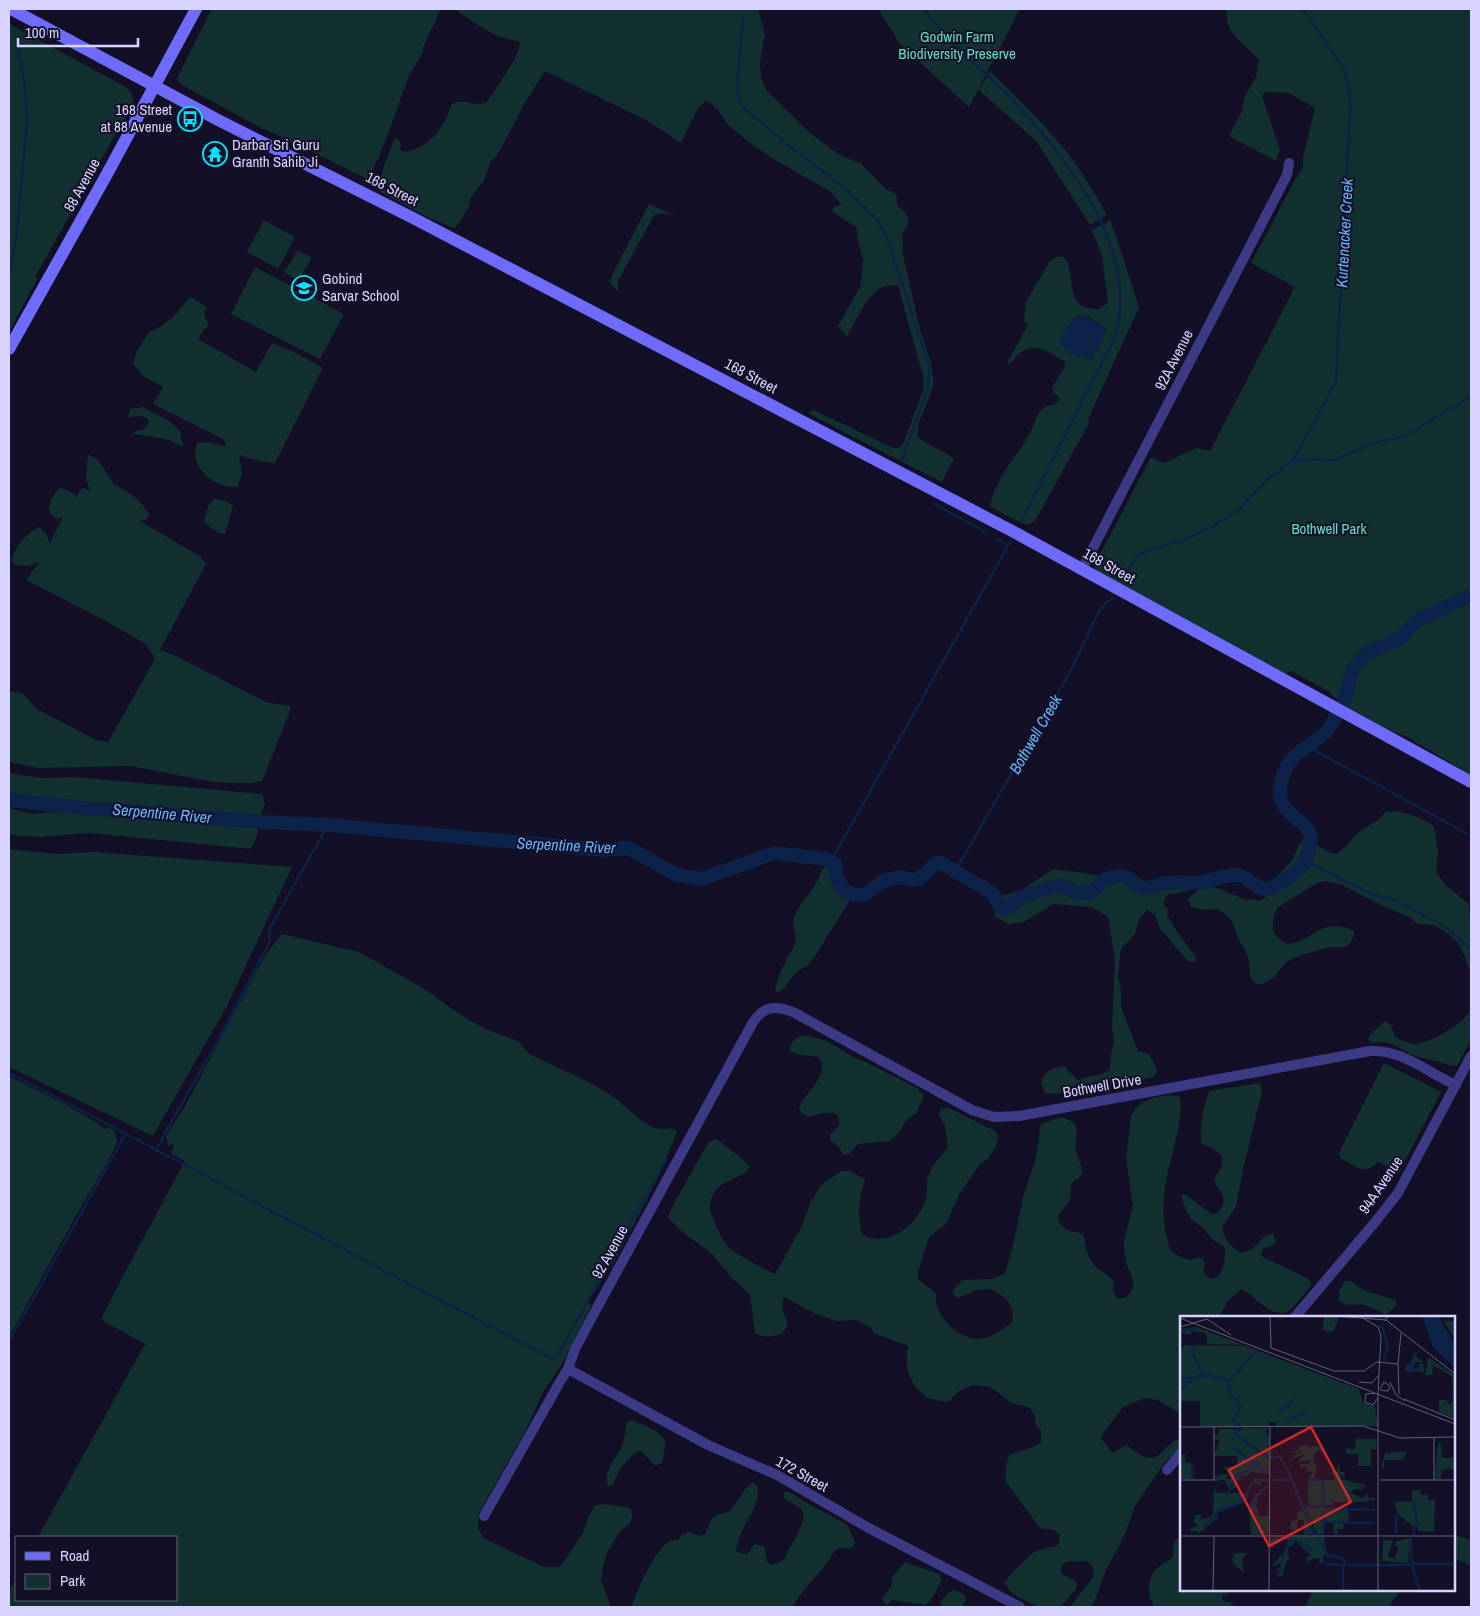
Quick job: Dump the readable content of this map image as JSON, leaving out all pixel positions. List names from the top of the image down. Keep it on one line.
{"streets":{"main road":["88 Avenue","168 Street"],"street":["92A Avenue","Bothwell Drive","94A Avenue","92 Avenue","172 Street"]},"crossings":[["88 Avenue","168 Street"],["168 Street","92A Avenue"],["Bothwell Drive","94A Avenue"],["Bothwell Drive","92 Avenue"],["92 Avenue","172 Street"]],"water":["Kurtenacker Creek","Bothwell Creek","Serpentine River"],"parks":["Godwin Farm Biodiversity Preserve","Bothwell Park"],"places":{"bus stop":["168 Street at 88 Avenue"],"temple":["Darbar Sri Guru Granth Sahib Ji"],"school or university":["Gobind Sarvar School"]},"legend":["Road","Park"],"scale_bar":"100 m"}
